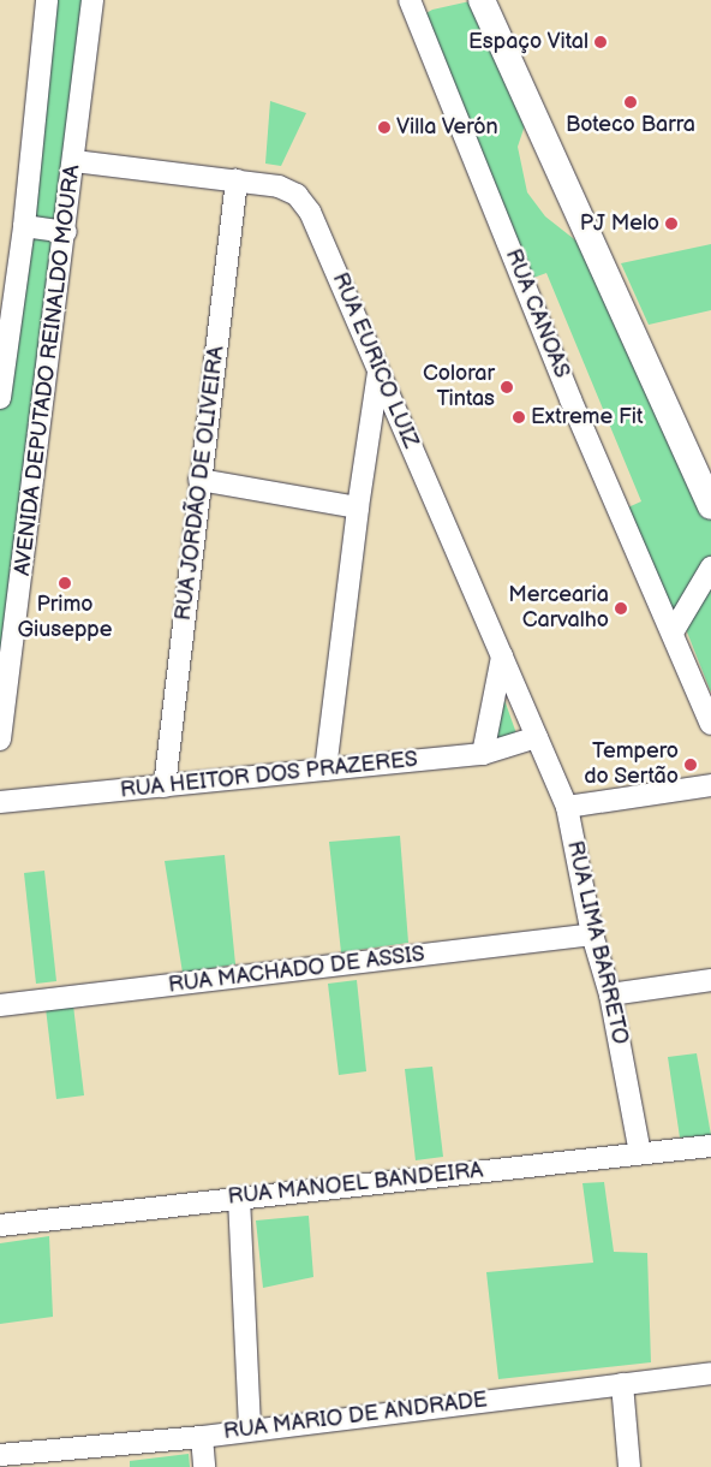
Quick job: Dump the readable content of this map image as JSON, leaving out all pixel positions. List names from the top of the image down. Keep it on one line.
{"streets":{"street":["RUA CANOAS","RUA EURICO LUIZ","AVENIDA DEPUTADO REINALDO MOURA","RUA JORDÃO DE OLIVEIRA","RUA HEITOR DOS PRAZERES","RUA LIMA BARRETO","RUA MACHADO DE ASSIS","RUA MANOEL BANDEIRA","RUA MARIO DE ANDRADE"]},"crossings":[["RUA EURICO LUIZ","AVENIDA DEPUTADO REINALDO MOURA"],["RUA EURICO LUIZ","RUA JORDÃO DE OLIVEIRA"],["RUA EURICO LUIZ","RUA HEITOR DOS PRAZERES"],["RUA EURICO LUIZ","RUA LIMA BARRETO"],["RUA JORDÃO DE OLIVEIRA","RUA HEITOR DOS PRAZERES"],["RUA HEITOR DOS PRAZERES","RUA LIMA BARRETO"],["RUA LIMA BARRETO","RUA MACHADO DE ASSIS"],["RUA LIMA BARRETO","RUA MANOEL BANDEIRA"]],"places":["Espaço Vital","Boteco Barra","Villa Verón","PJ Melo","Colorar Tintas","Extreme Fit","Primo Giuseppe","Mercearia Carvalho","Tempero do Sertão"]}
